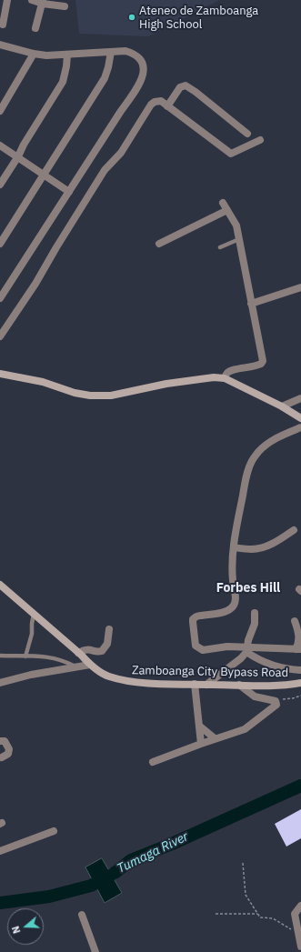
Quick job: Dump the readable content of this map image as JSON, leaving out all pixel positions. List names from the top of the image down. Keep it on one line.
{"streets":{"main road":["Zamboanga City Bypass Road"]},"districts":["Forbes Hill"],"water":["Tumaga River"],"places":["Ateneo de Zamboanga High School"],"north":"left"}
